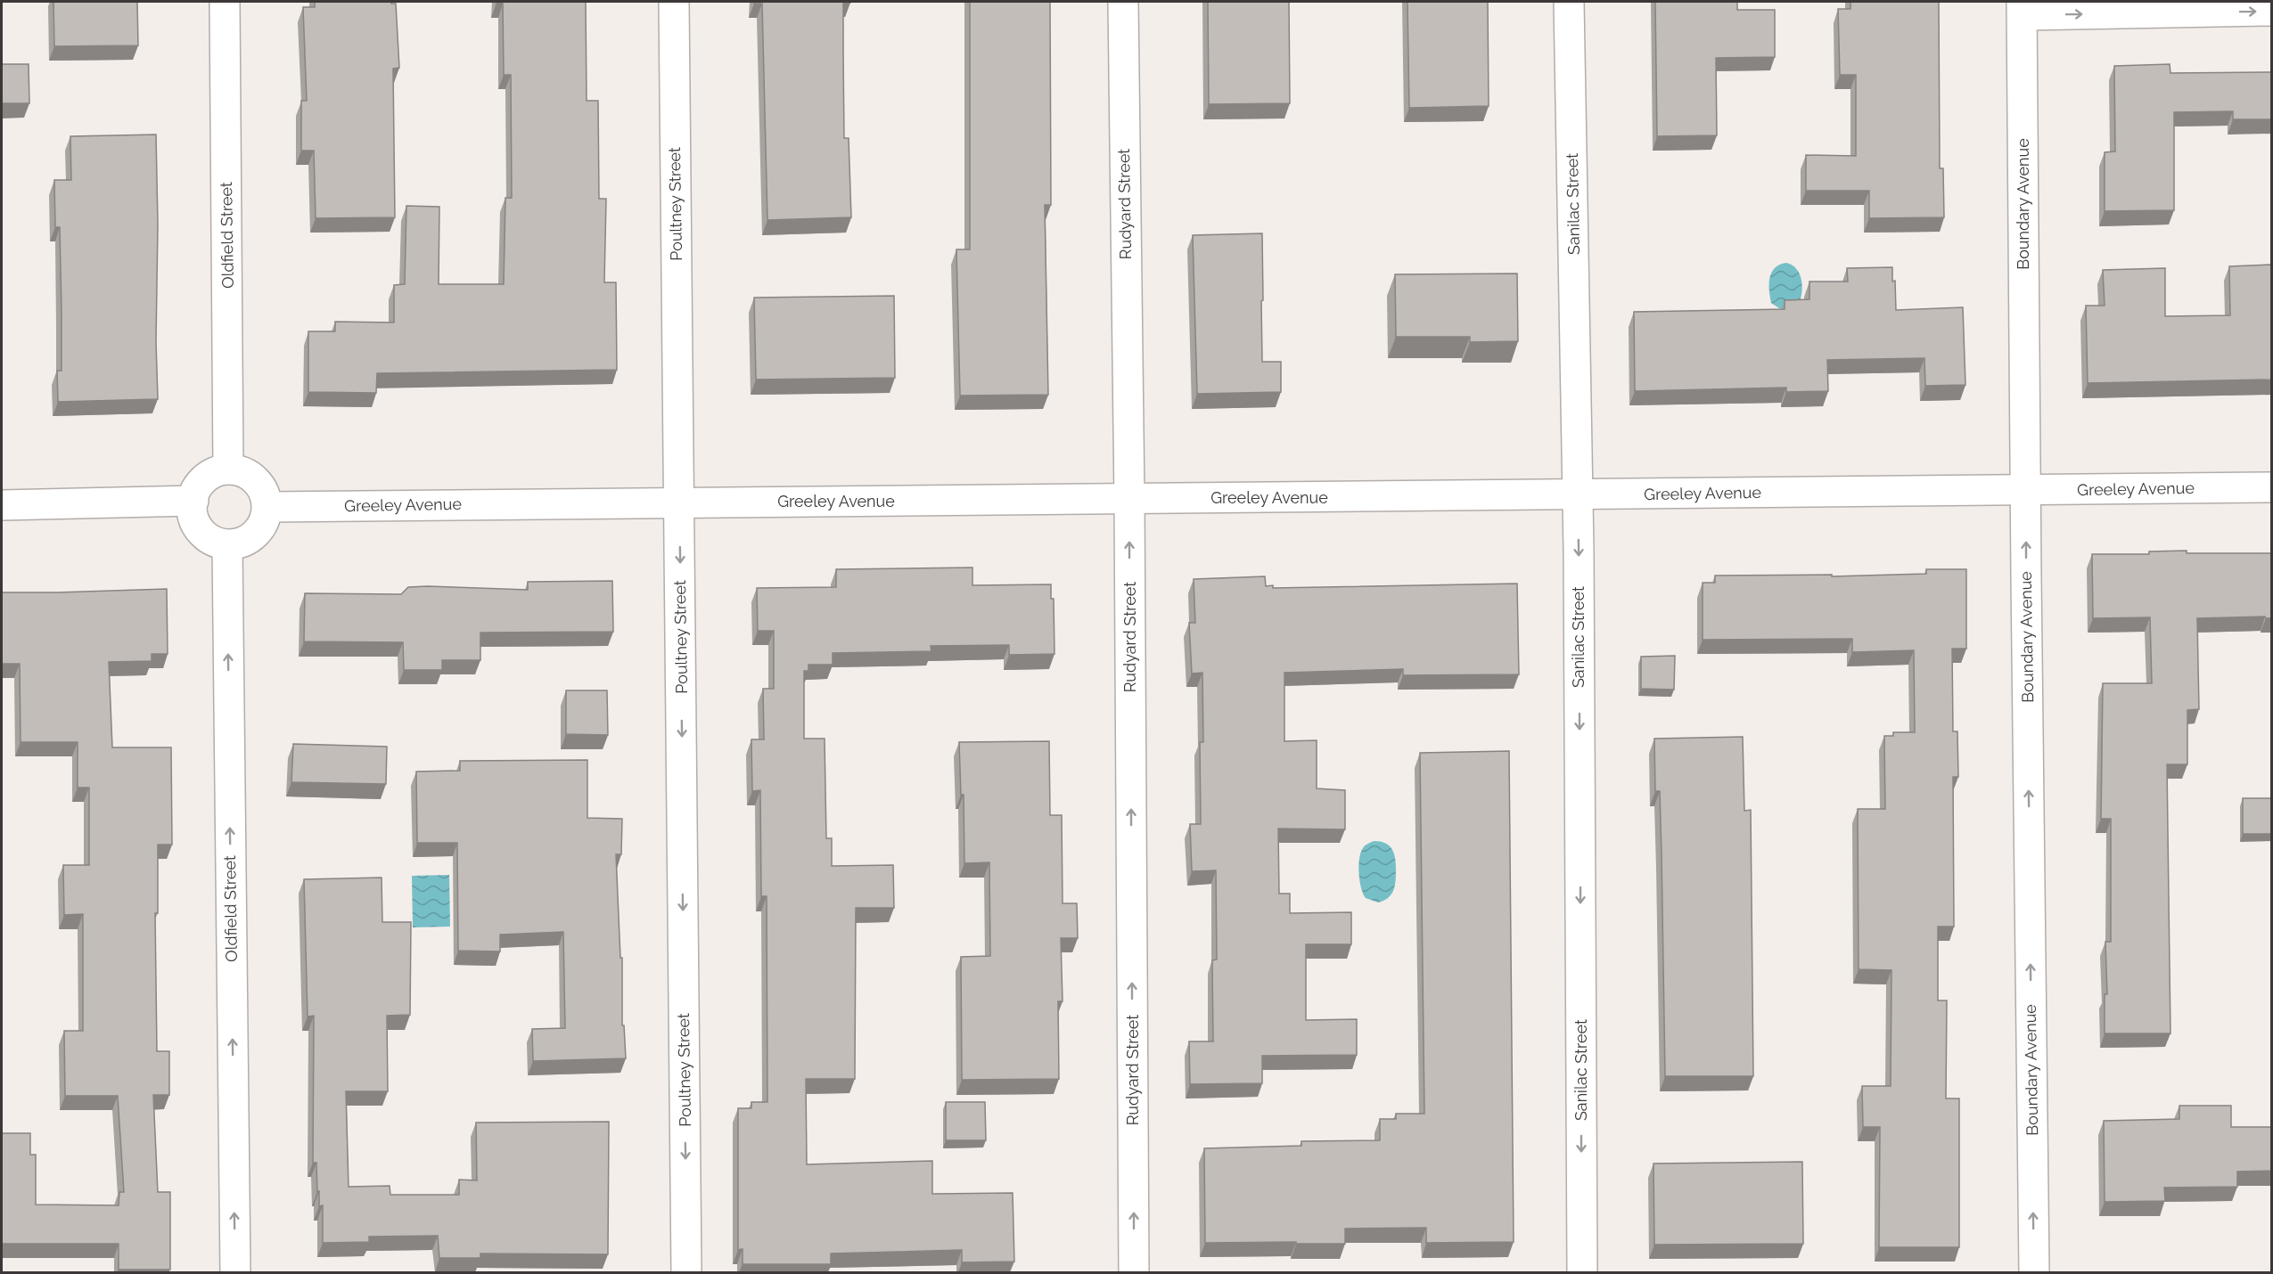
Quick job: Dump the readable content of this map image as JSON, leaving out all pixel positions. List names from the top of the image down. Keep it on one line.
{"streets":{"street":["Poultney Street","Rudyard Street","Sanilac Street","Boundary Avenue","Oldfield Street","Greeley Avenue"]},"crossings":[["Poultney Street","Greeley Avenue"],["Rudyard Street","Greeley Avenue"],["Sanilac Street","Greeley Avenue"],["Boundary Avenue","Greeley Avenue"],["Oldfield Street","Greeley Avenue"]],"one_way":["Poultney Street","Rudyard Street","Sanilac Street","Boundary Avenue","Oldfield Street"]}
